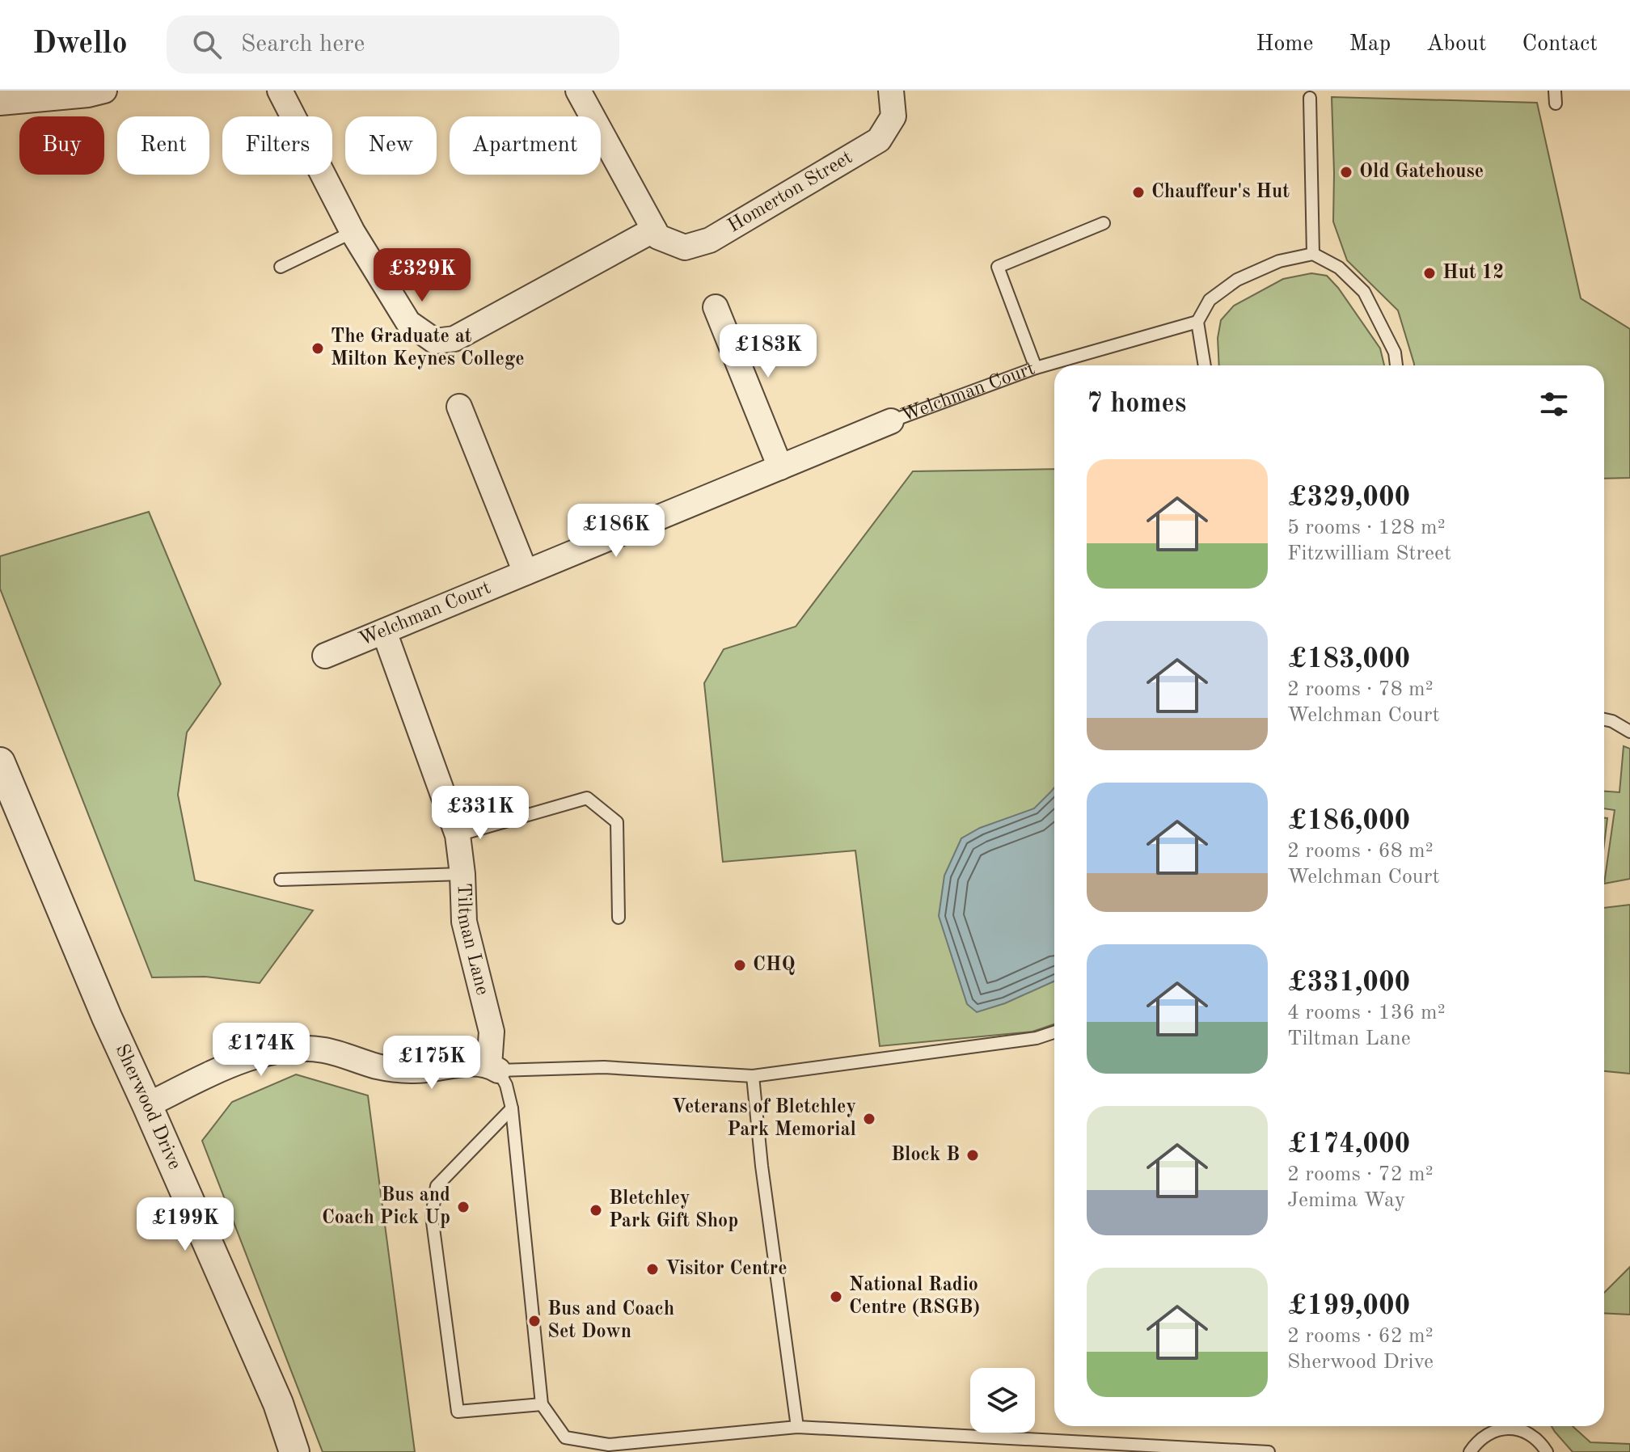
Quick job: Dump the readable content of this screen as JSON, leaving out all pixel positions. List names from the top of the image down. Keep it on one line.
{"streets":{"street":["Homerton Street","Welchman Court","Tiltman Lane","Sherwood Drive"]},"crossings":[["Welchman Court","Tiltman Lane"]],"places":["Old Gatehouse","Chauffeur's Hut","Hut 12","The Graduate at Milton Keynes College","CHQ","Veterans of Bletchley Park Memorial","Block B","Bus and Coach Pick Up","Bletchley Park Gift Shop","Visitor Centre","National Radio Centre (RSGB)","Bus and Coach Set Down"],"page":{"header":"Dwello","search":"Search here","nav":["Home","Map","About","Contact"],"chip":["Buy","Rent","Filters","New","Apartment"],"price":["£329K","£183K","£186K","£331K","£174K","£175K","£199K"],"heading":"7 homes","list":[{"name":"£329,000","note":"5 rooms · 128 m² · Fitzwilliam Street"},{"name":"£183,000","note":"2 rooms · 78 m² · Welchman Court"},{"name":"£186,000","note":"2 rooms · 68 m² · Welchman Court"},{"name":"£331,000","note":"4 rooms · 136 m² · Tiltman Lane"},{"name":"£174,000","note":"2 rooms · 72 m² · Jemima Way"},{"name":"£199,000","note":"2 rooms · 62 m² · Sherwood Drive"}]}}
